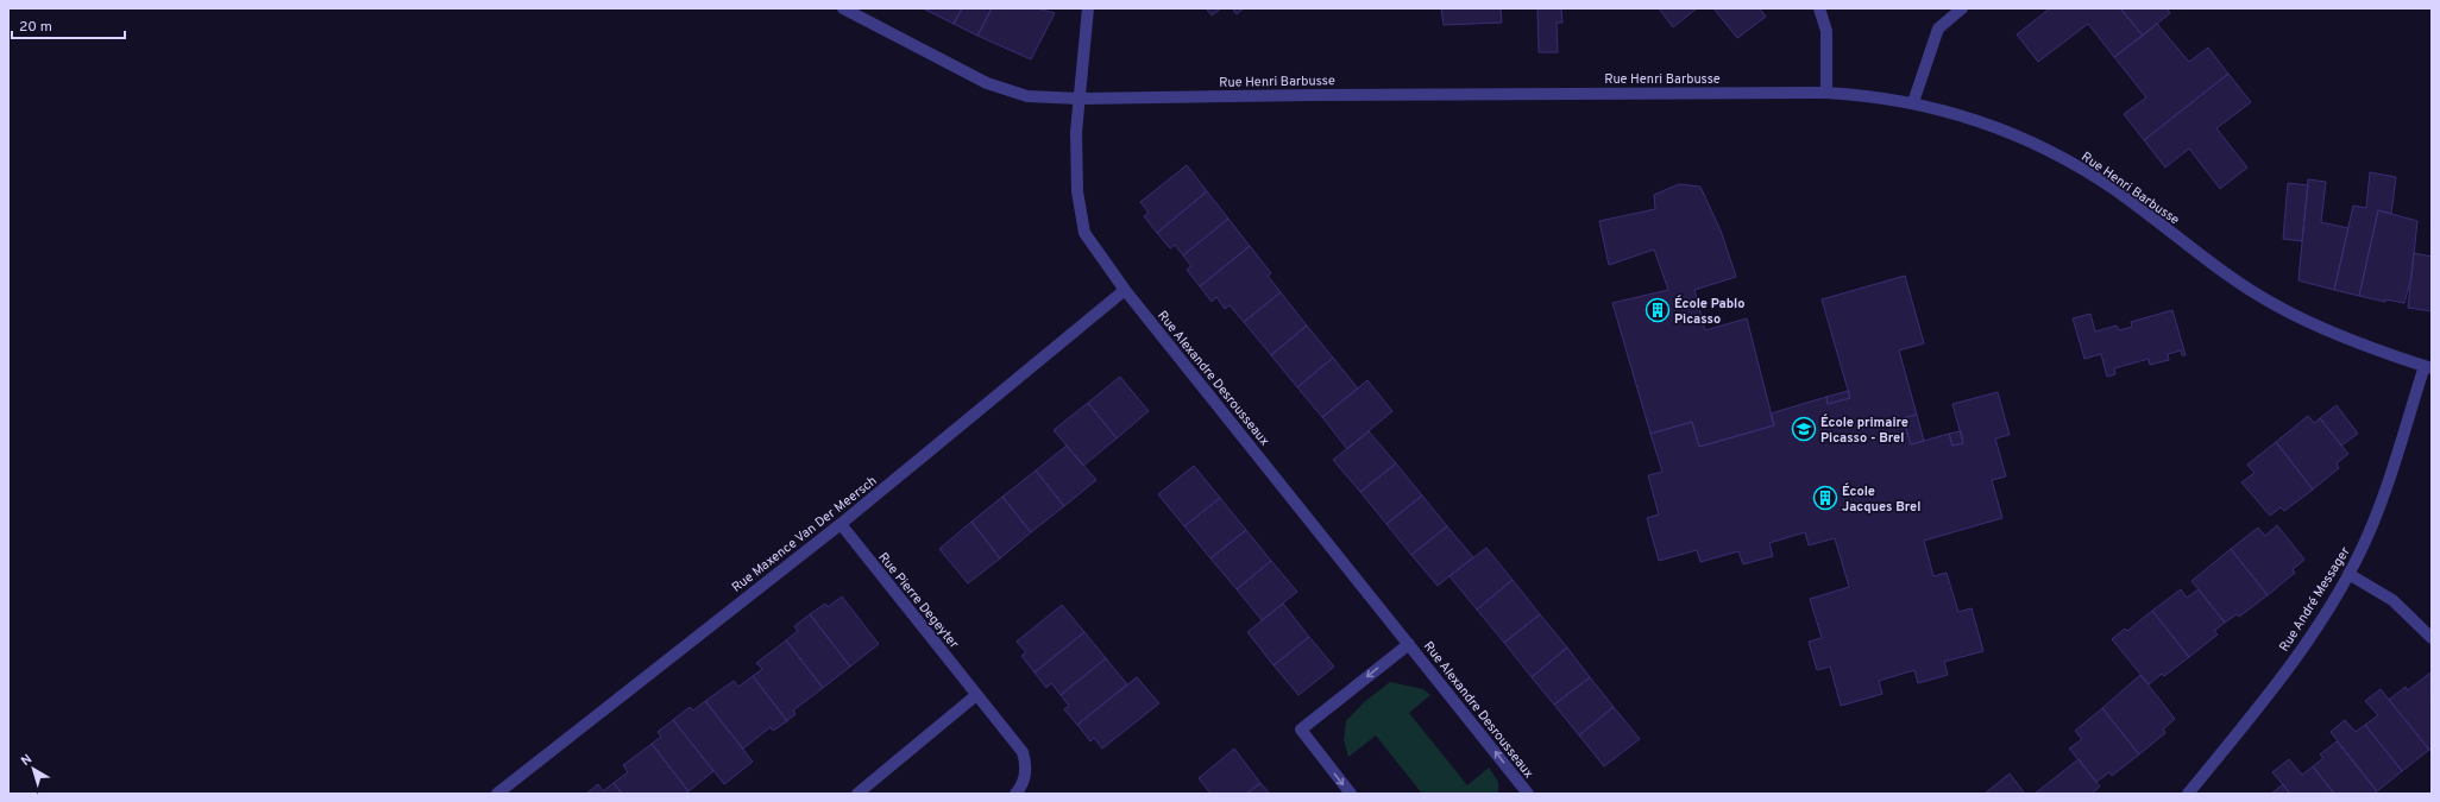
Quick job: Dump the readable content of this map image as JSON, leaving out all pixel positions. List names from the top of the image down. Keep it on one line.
{"streets":{"street":["Rue Henri Barbusse","Rue Alexandre Desrousseaux","Rue Maxence Van Der Meersch","Rue André Messager","Rue Pierre Degeyter"]},"crossings":[["Rue Henri Barbusse","Rue Alexandre Desrousseaux"],["Rue Henri Barbusse","Rue André Messager"],["Rue Alexandre Desrousseaux","Rue Maxence Van Der Meersch"],["Rue Maxence Van Der Meersch","Rue Pierre Degeyter"]],"places":{"building":["École Pablo Picasso","École Jacques Brel"],"school or university":["École primaire Picasso - Brel"]},"scale_bar":"20 m","north":"top left"}
